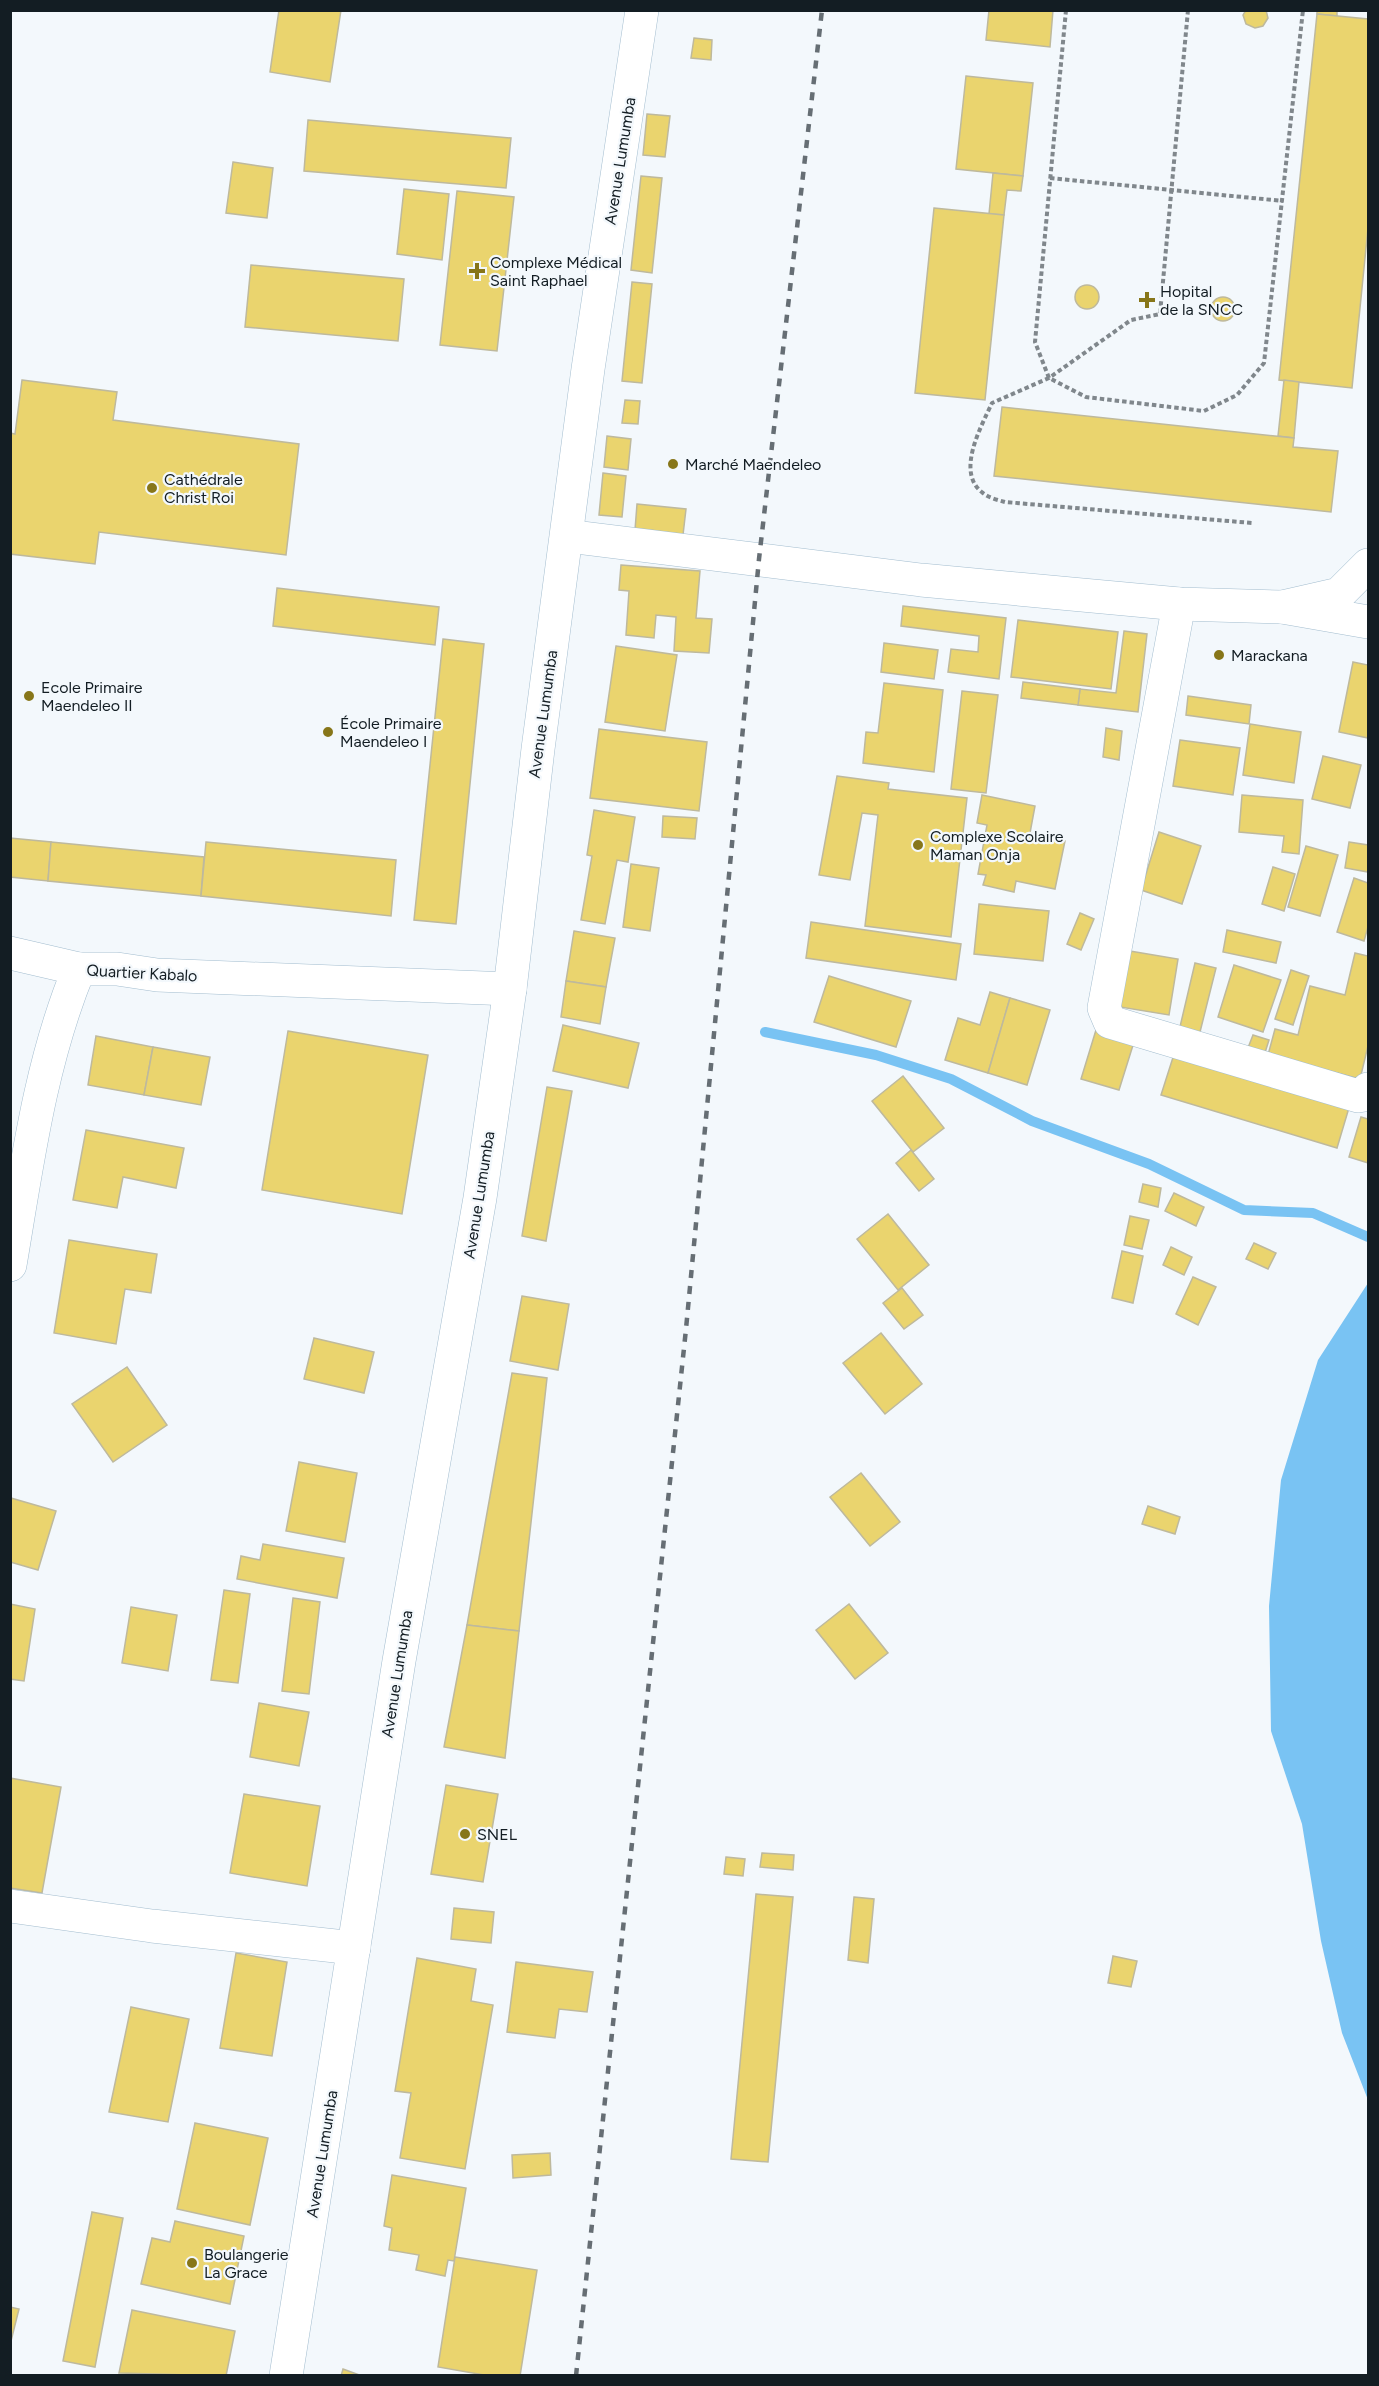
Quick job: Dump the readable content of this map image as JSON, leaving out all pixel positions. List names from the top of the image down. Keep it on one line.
{"streets":{"main road":["Avenue Lumumba","Quartier Kabalo"]},"crossings":[["Avenue Lumumba","Quartier Kabalo"]],"places":{"health":["Complexe Médical Saint Raphael","Hopital de la SNCC"],"other":["Marché Maendeleo","Cathédrale Christ Roi","Marackana","Ecole Primaire Maendeleo II","École Primaire Maendeleo I","Complexe Scolaire Maman Onja","SNEL","Boulangerie La Grace"]}}
